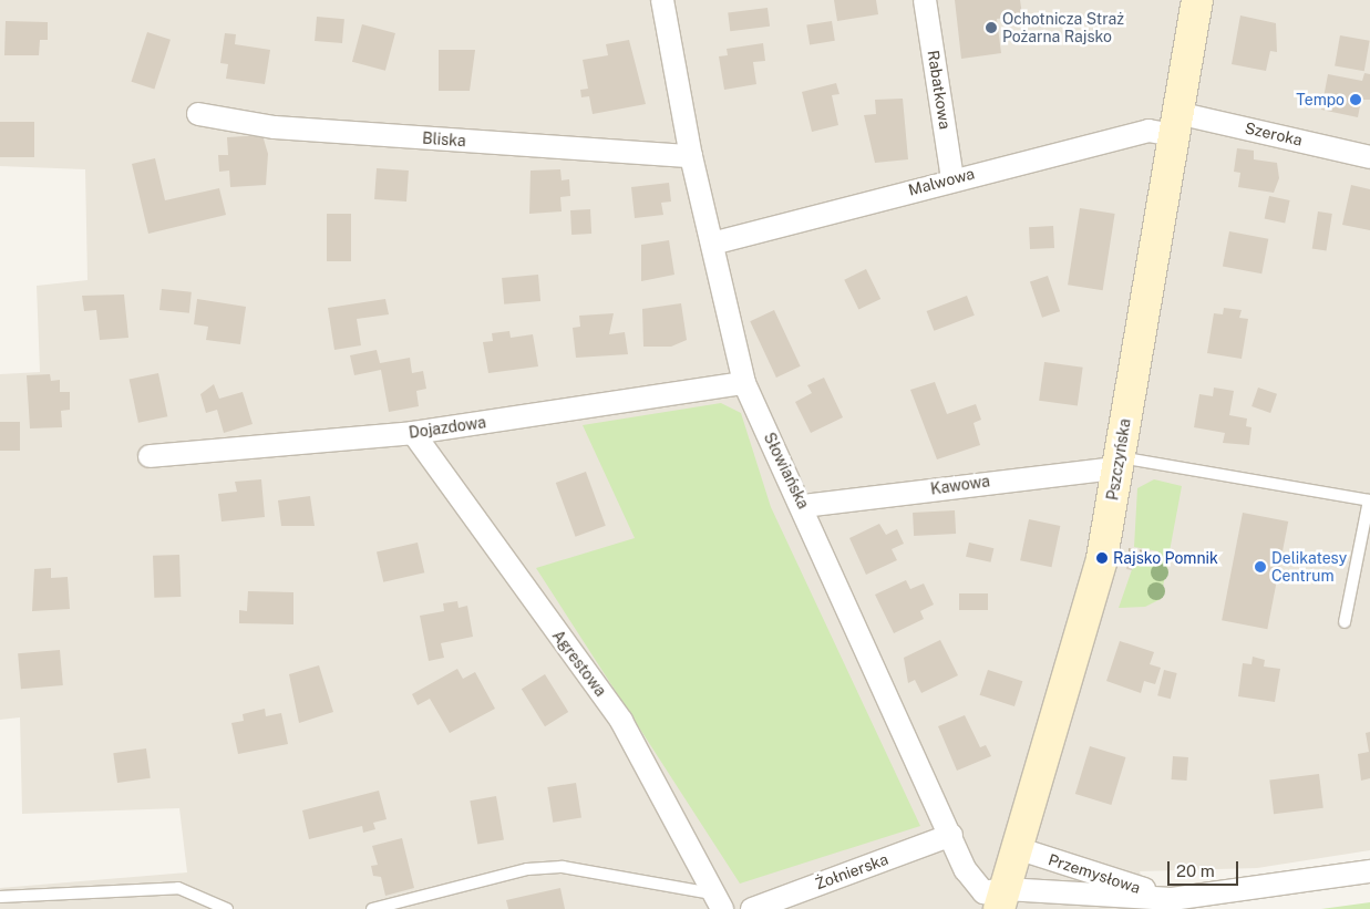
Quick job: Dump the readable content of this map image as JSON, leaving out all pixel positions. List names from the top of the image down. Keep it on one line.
{"streets":{"main road":["Pszczyńska"],"street":["Rabatkowa","Szeroka","Bliska","Malwowa","Dojazdowa","Słowiańska","Kawowa","Agrestowa","Żołnierska","Przemysłowa"]},"crossings":[["Rabatkowa","Malwowa"],["Szeroka","Malwowa"],["Szeroka","Pszczyńska"],["Bliska","Słowiańska"],["Malwowa","Pszczyńska"],["Malwowa","Słowiańska"],["Dojazdowa","Słowiańska"],["Dojazdowa","Agrestowa"],["Pszczyńska","Słowiańska"],["Pszczyńska","Kawowa"],["Pszczyńska","Przemysłowa"],["Słowiańska","Kawowa"],["Słowiańska","Żołnierska"],["Słowiańska","Przemysłowa"]],"places":["Ochotnicza Straż Pożarna Rajsko","Tempo","Rajsko Pomnik","Delikatesy Centrum"],"scale_bar":"20 m"}
